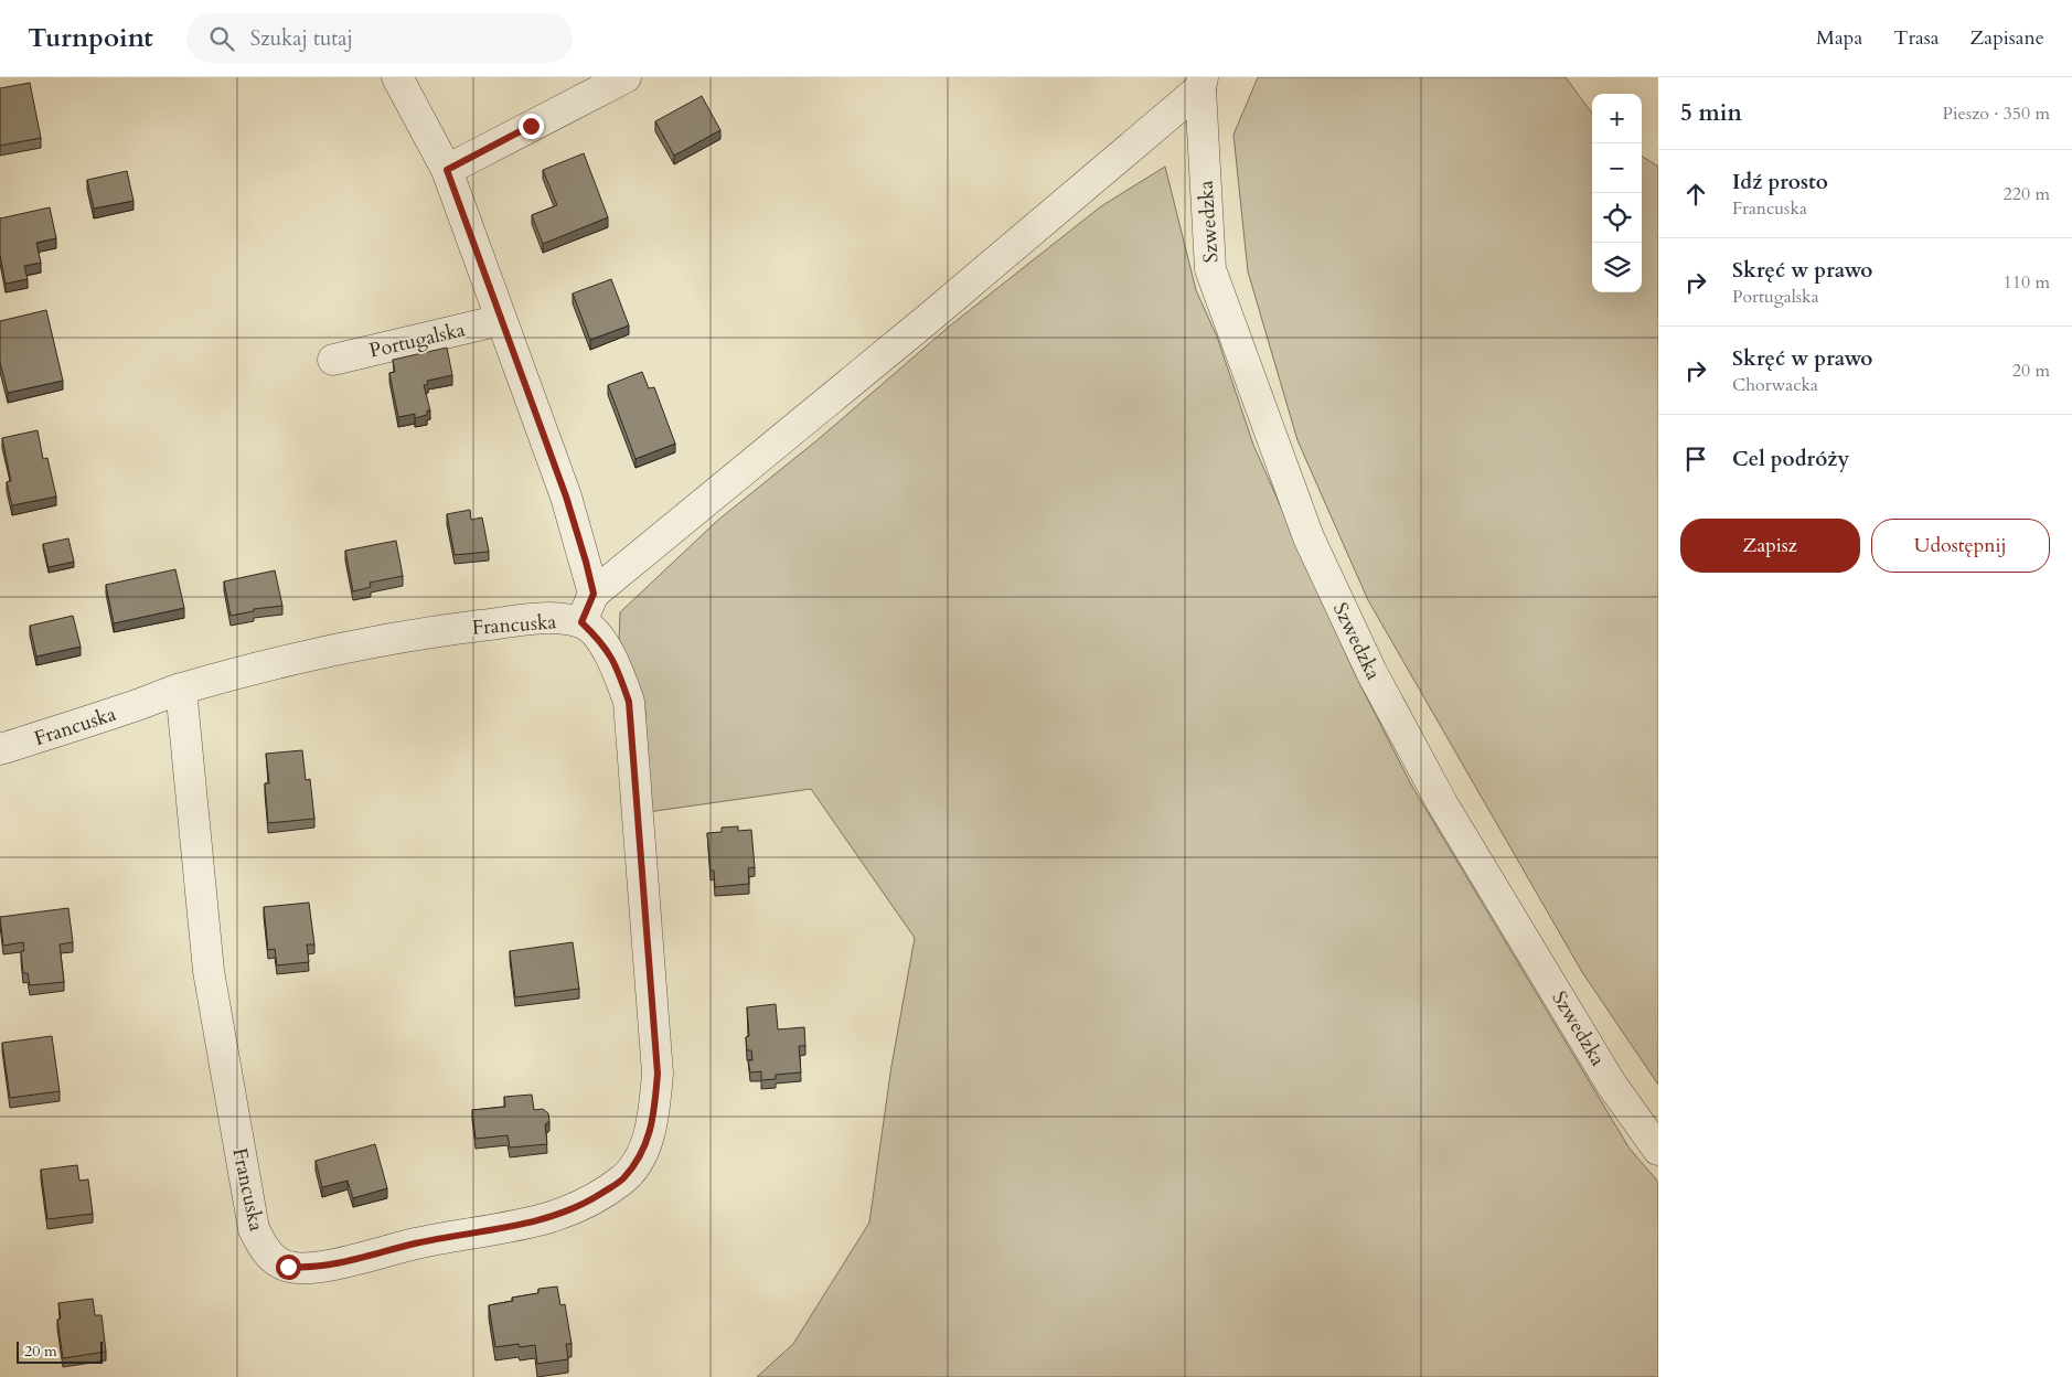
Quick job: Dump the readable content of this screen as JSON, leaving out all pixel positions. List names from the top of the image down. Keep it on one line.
{"streets":{"street":["Szwedzka","Portugalska","Francuska"]},"scale_bar":"20 m","page":{"header":"Turnpoint","search":"Szukaj tutaj","nav":["Mapa","Trasa","Zapisane"],"heading":["5 min","Pieszo · 350 m"],"map_buttons":["+","−"],"list":[["Idź prosto","Francuska","220 m"],["Skręć w prawo","Portugalska","110 m"],["Skręć w prawo","Chorwacka","20 m"],"Cel podróży"],"buttons":["Zapisz","Udostępnij"],"scale":"20 m"}}
